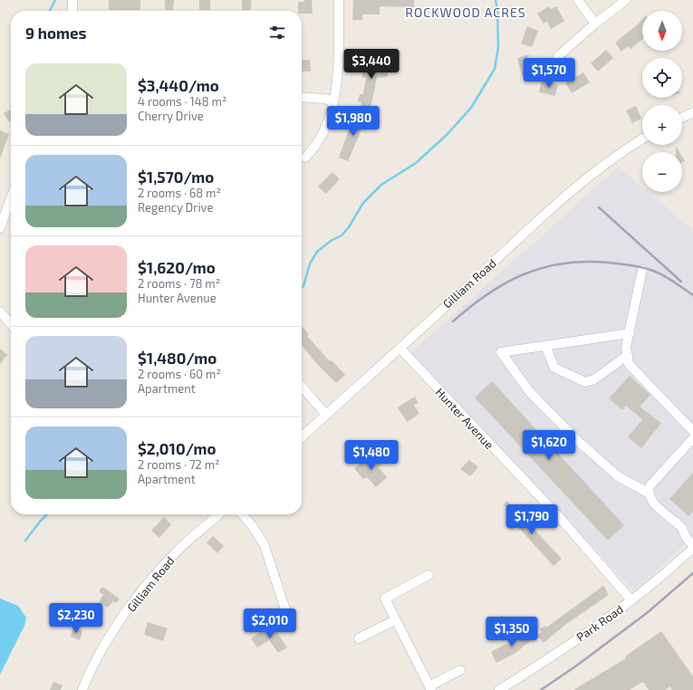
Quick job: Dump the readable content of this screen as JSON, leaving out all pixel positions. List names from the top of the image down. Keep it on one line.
{"streets":{"street":["Gilliam Road","Hunter Avenue","Park Road"]},"crossings":[["Gilliam Road","Hunter Avenue"],["Hunter Avenue","Park Road"]],"districts":["ROCKWOOD ACRES"],"north":"bottom","page":{"map_buttons":["+","−"],"heading":"9 homes","price":["$3,440","$1,570","$1,980","$1,620","$1,480","$1,790","$2,230","$2,010","$1,350"],"list":[{"name":"$3,440/mo","note":"4 rooms · 148 m² · Cherry Drive"},{"name":"$1,570/mo","note":"2 rooms · 68 m² · Regency Drive"},{"name":"$1,620/mo","note":"2 rooms · 78 m² · Hunter Avenue"},{"name":"$1,480/mo","note":"2 rooms · 60 m² · Apartment"},{"name":"$2,010/mo","note":"2 rooms · 72 m² · Apartment"}]}}
